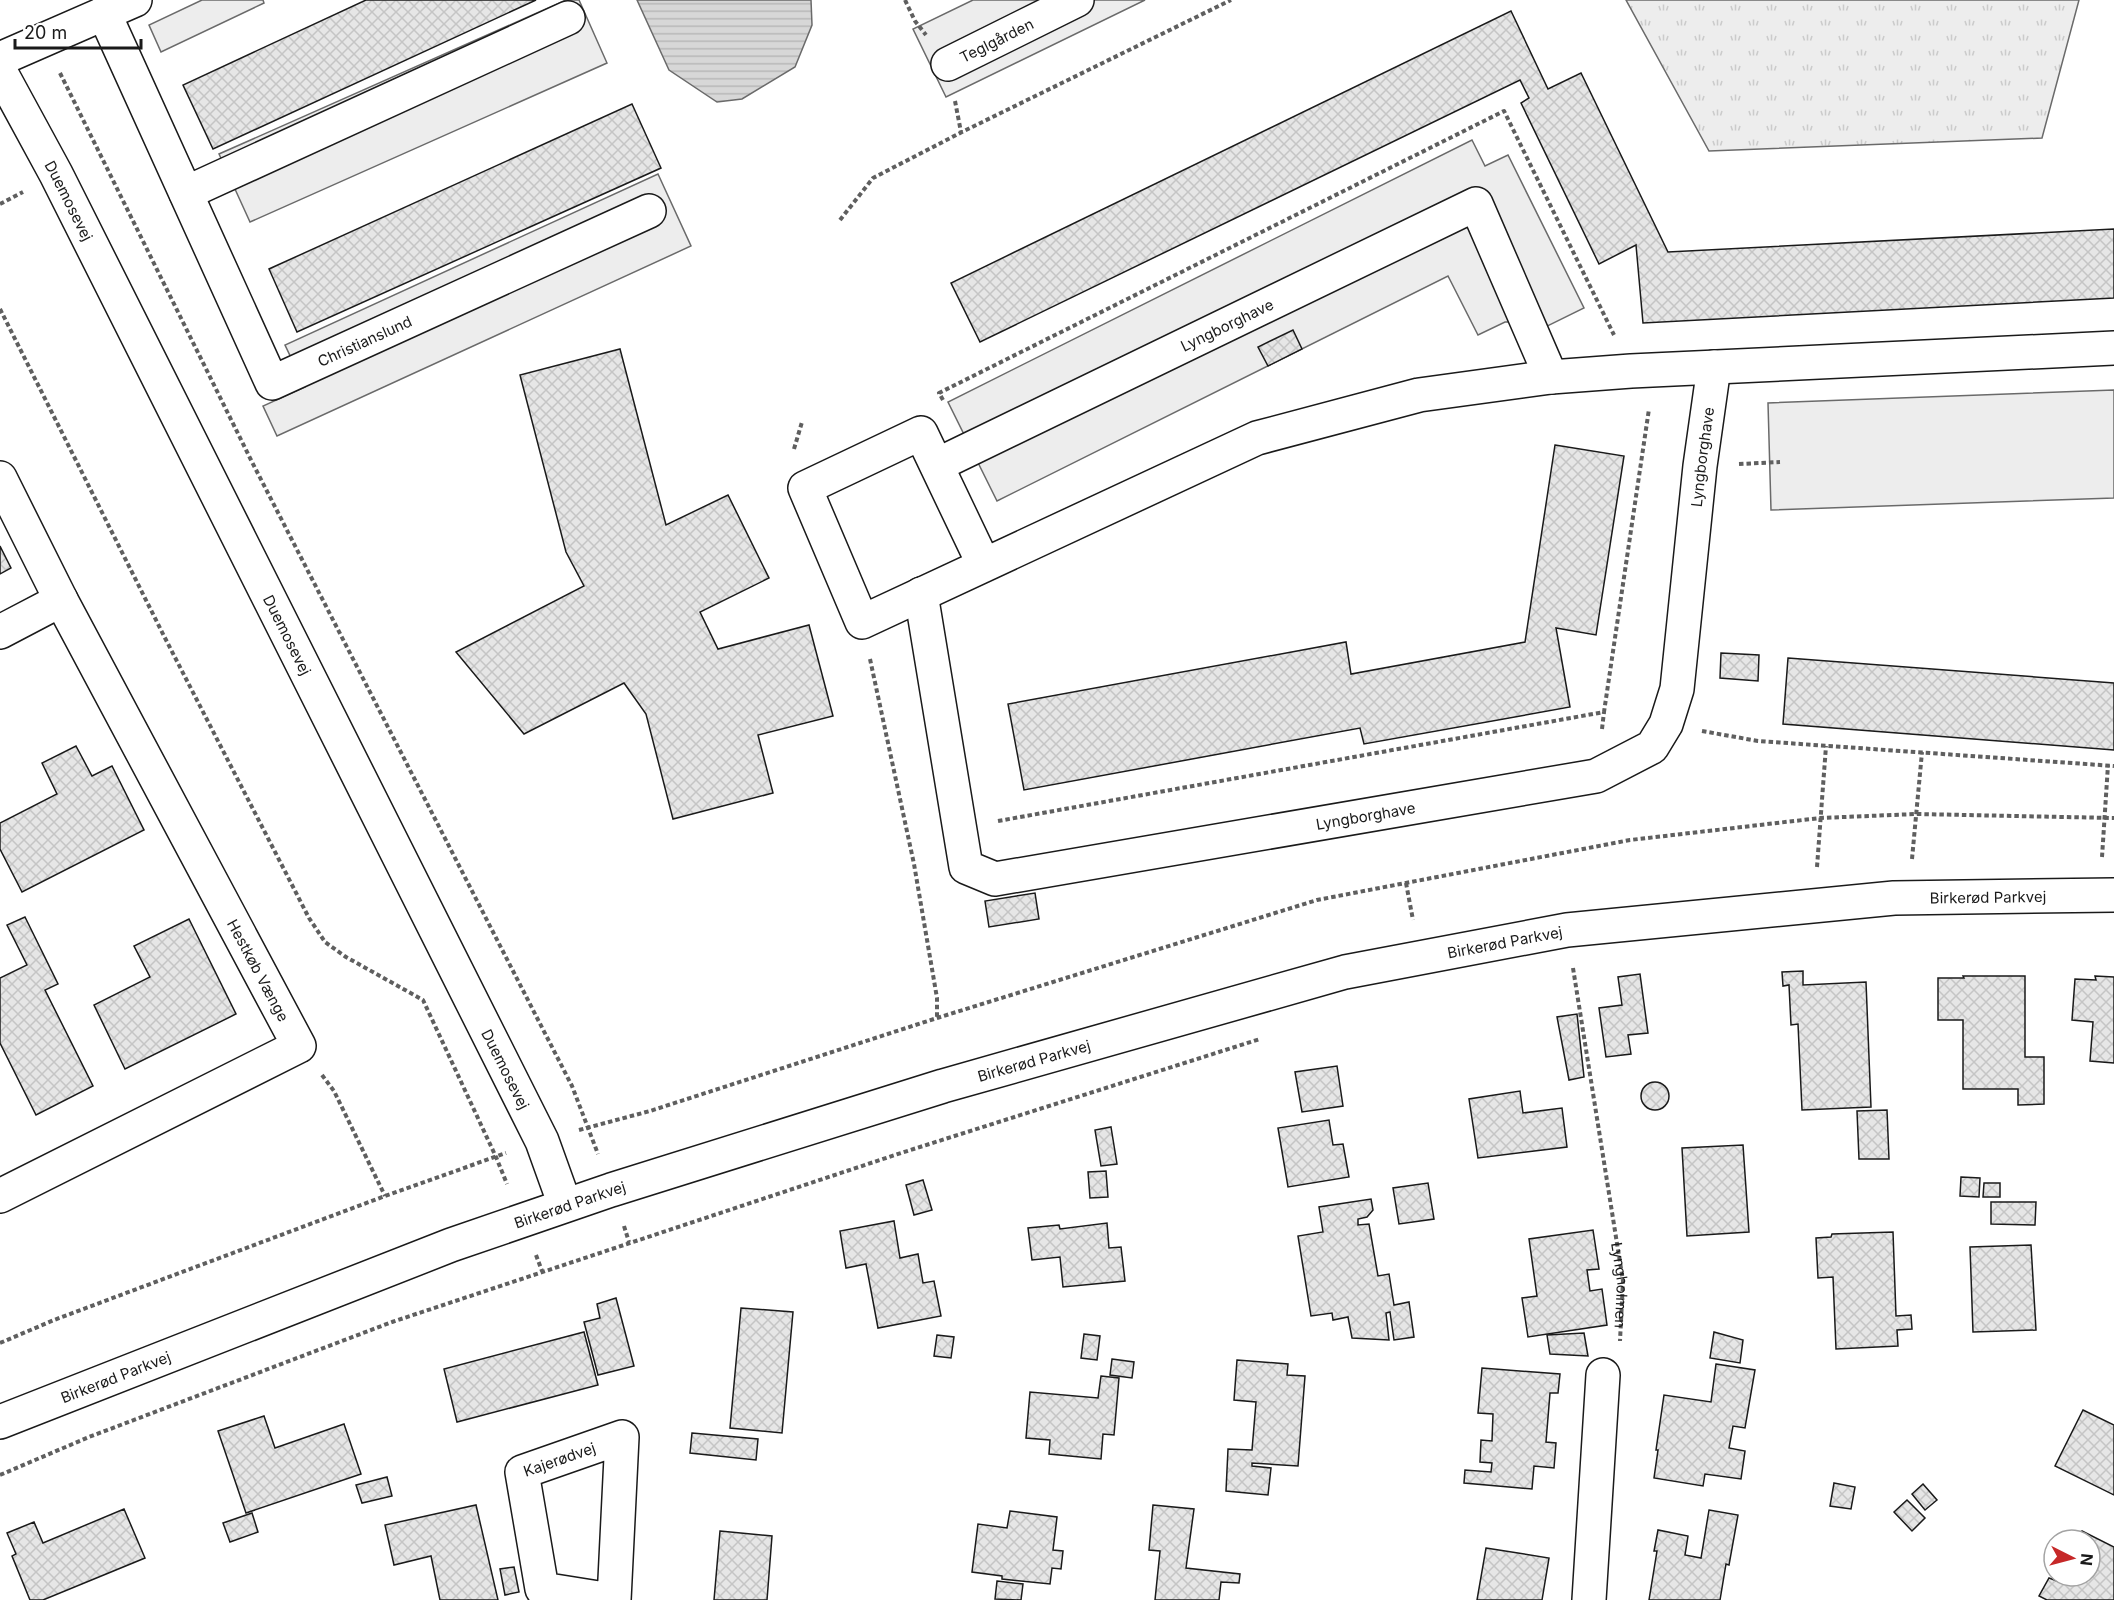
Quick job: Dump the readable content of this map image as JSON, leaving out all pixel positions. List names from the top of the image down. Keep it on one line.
{"streets":{"street":["Teglgården","Duemosevej","Lyngborghave","Christianslund","Birkerød Parkvej","Hestkøb Vænge","Kajerødvej"],"path":["Lyngholmen"]},"crossings":[["Duemosevej","Birkerød Parkvej"]],"scale_bar":"20 m","north":"right"}
